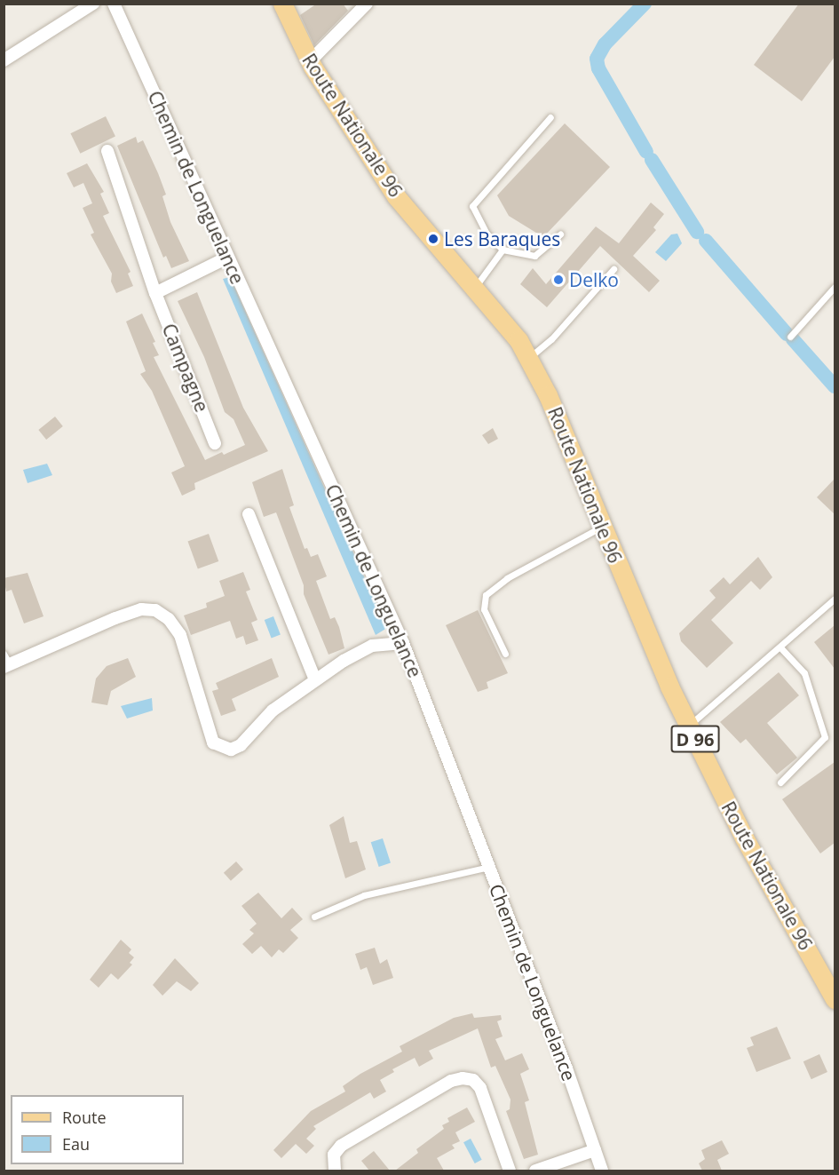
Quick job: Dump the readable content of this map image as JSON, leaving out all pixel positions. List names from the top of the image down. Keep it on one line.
{"streets":{"main road":["Route Nationale 96","D 96"],"street":["Chemin de Longuelance","Campagne"]},"places":["Les Baraques","Delko"],"legend":["Route","Eau"]}
